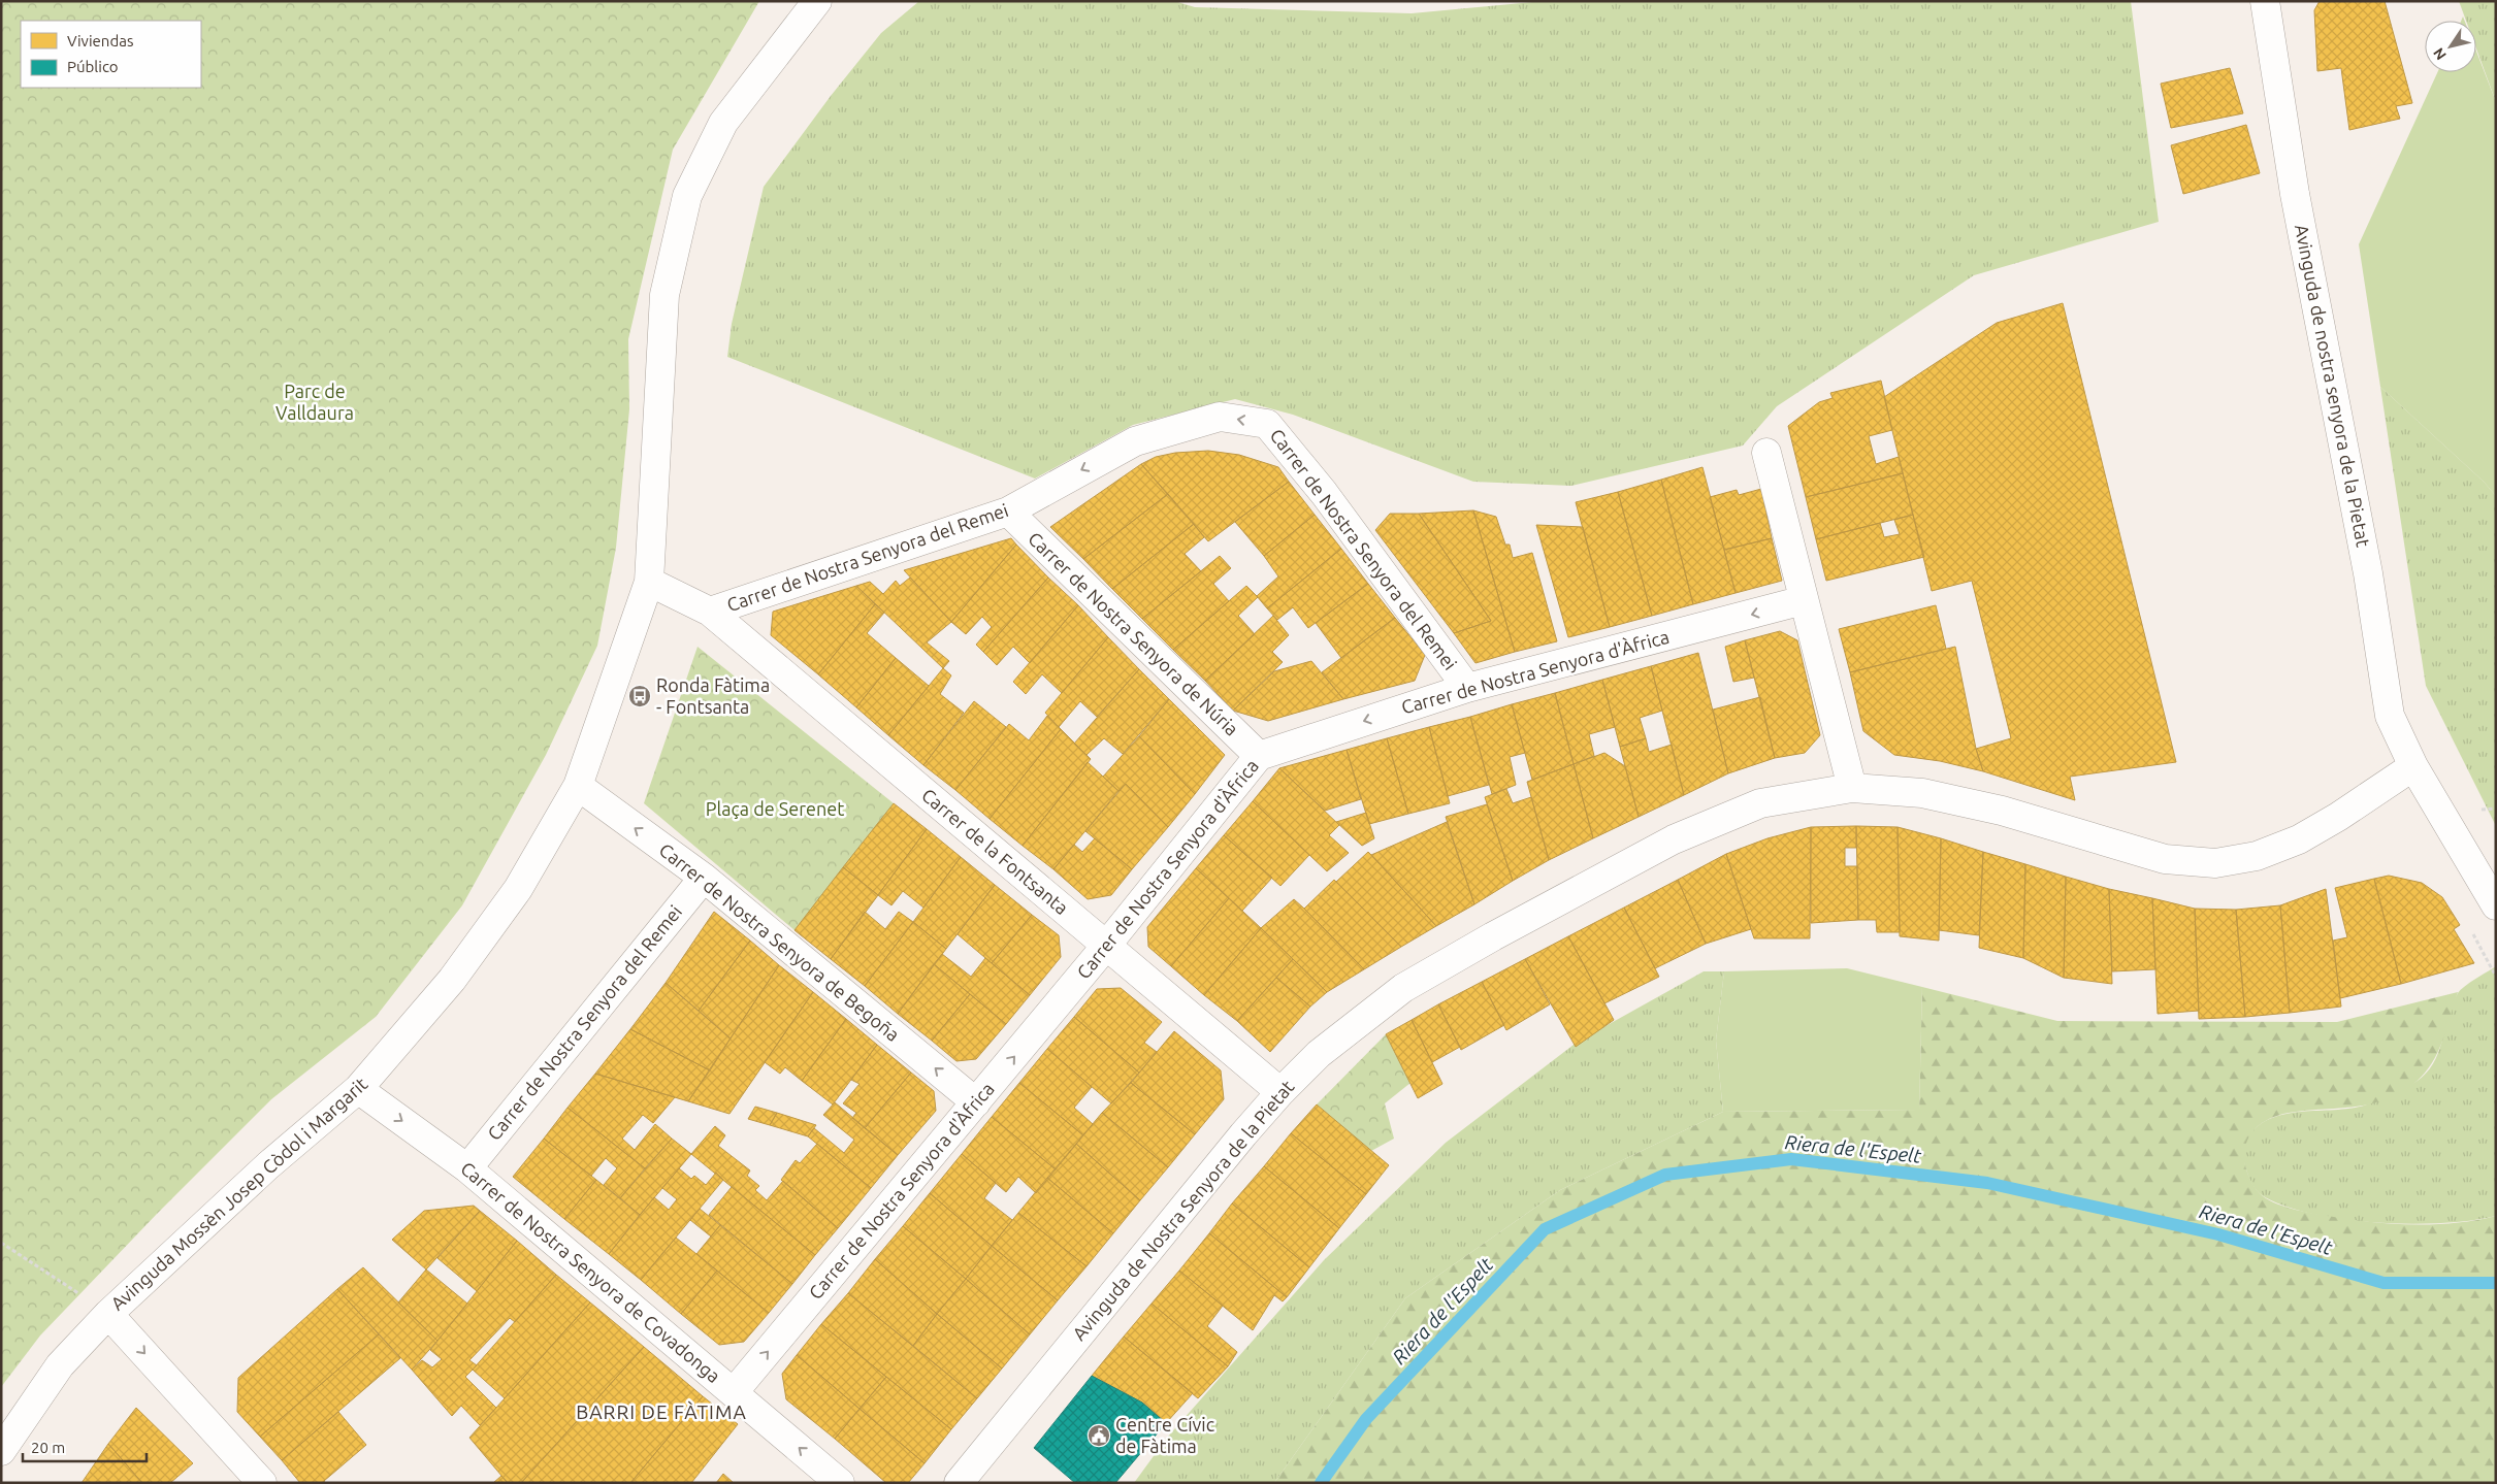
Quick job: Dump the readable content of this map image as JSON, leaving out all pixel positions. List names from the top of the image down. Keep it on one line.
{"streets":{"street":["Avinguda de nostra senyora de la Pietat","Carrer de Nostra Senyora del Remei","Carrer de Nostra Senyora de Núria","Carrer de Nostra Senyora d'Àfrica","Carrer de la Fontsanta","Carrer de Nostra Senyora de Begoña","Avinguda Mossèn Josep Còdol i Margarit","Avinguda de Nostra Senyora de la Pietat","Carrer de Nostra Senyora de Covadonga"]},"crossings":[["Avinguda de nostra senyora de la Pietat","Avinguda de Nostra Senyora de la Pietat"],["Carrer de Nostra Senyora del Remei","Carrer de Nostra Senyora de Núria"],["Carrer de Nostra Senyora del Remei","Carrer de Nostra Senyora d'Àfrica"],["Carrer de Nostra Senyora del Remei","Carrer de la Fontsanta"],["Carrer de Nostra Senyora del Remei","Carrer de Nostra Senyora de Begoña"],["Carrer de Nostra Senyora del Remei","Avinguda Mossèn Josep Còdol i Margarit"],["Carrer de Nostra Senyora del Remei","Carrer de Nostra Senyora de Covadonga"],["Carrer de Nostra Senyora de Núria","Carrer de Nostra Senyora d'Àfrica"],["Carrer de Nostra Senyora d'Àfrica","Carrer de la Fontsanta"],["Carrer de Nostra Senyora d'Àfrica","Carrer de Nostra Senyora de Begoña"],["Carrer de Nostra Senyora d'Àfrica","Carrer de Nostra Senyora de Covadonga"],["Carrer de la Fontsanta","Avinguda de Nostra Senyora de la Pietat"],["Carrer de Nostra Senyora de Begoña","Avinguda Mossèn Josep Còdol i Margarit"],["Avinguda Mossèn Josep Còdol i Margarit","Carrer de Nostra Senyora de Covadonga"]],"one_way":["Carrer de Nostra Senyora del Remei","Carrer de Nostra Senyora de Begoña"],"districts":["BARRI DE FÀTIMA"],"water":["Riera de l'Espelt"],"parks":["Parc de Valldaura","Plaça de Serenet"],"places":{"bus stop":["Ronda Fàtima - Fontsanta"],"public building":["Centre Cívic de Fàtima"]},"legend":["Viviendas","Público"],"scale_bar":"20 m","north":"bottom left"}
